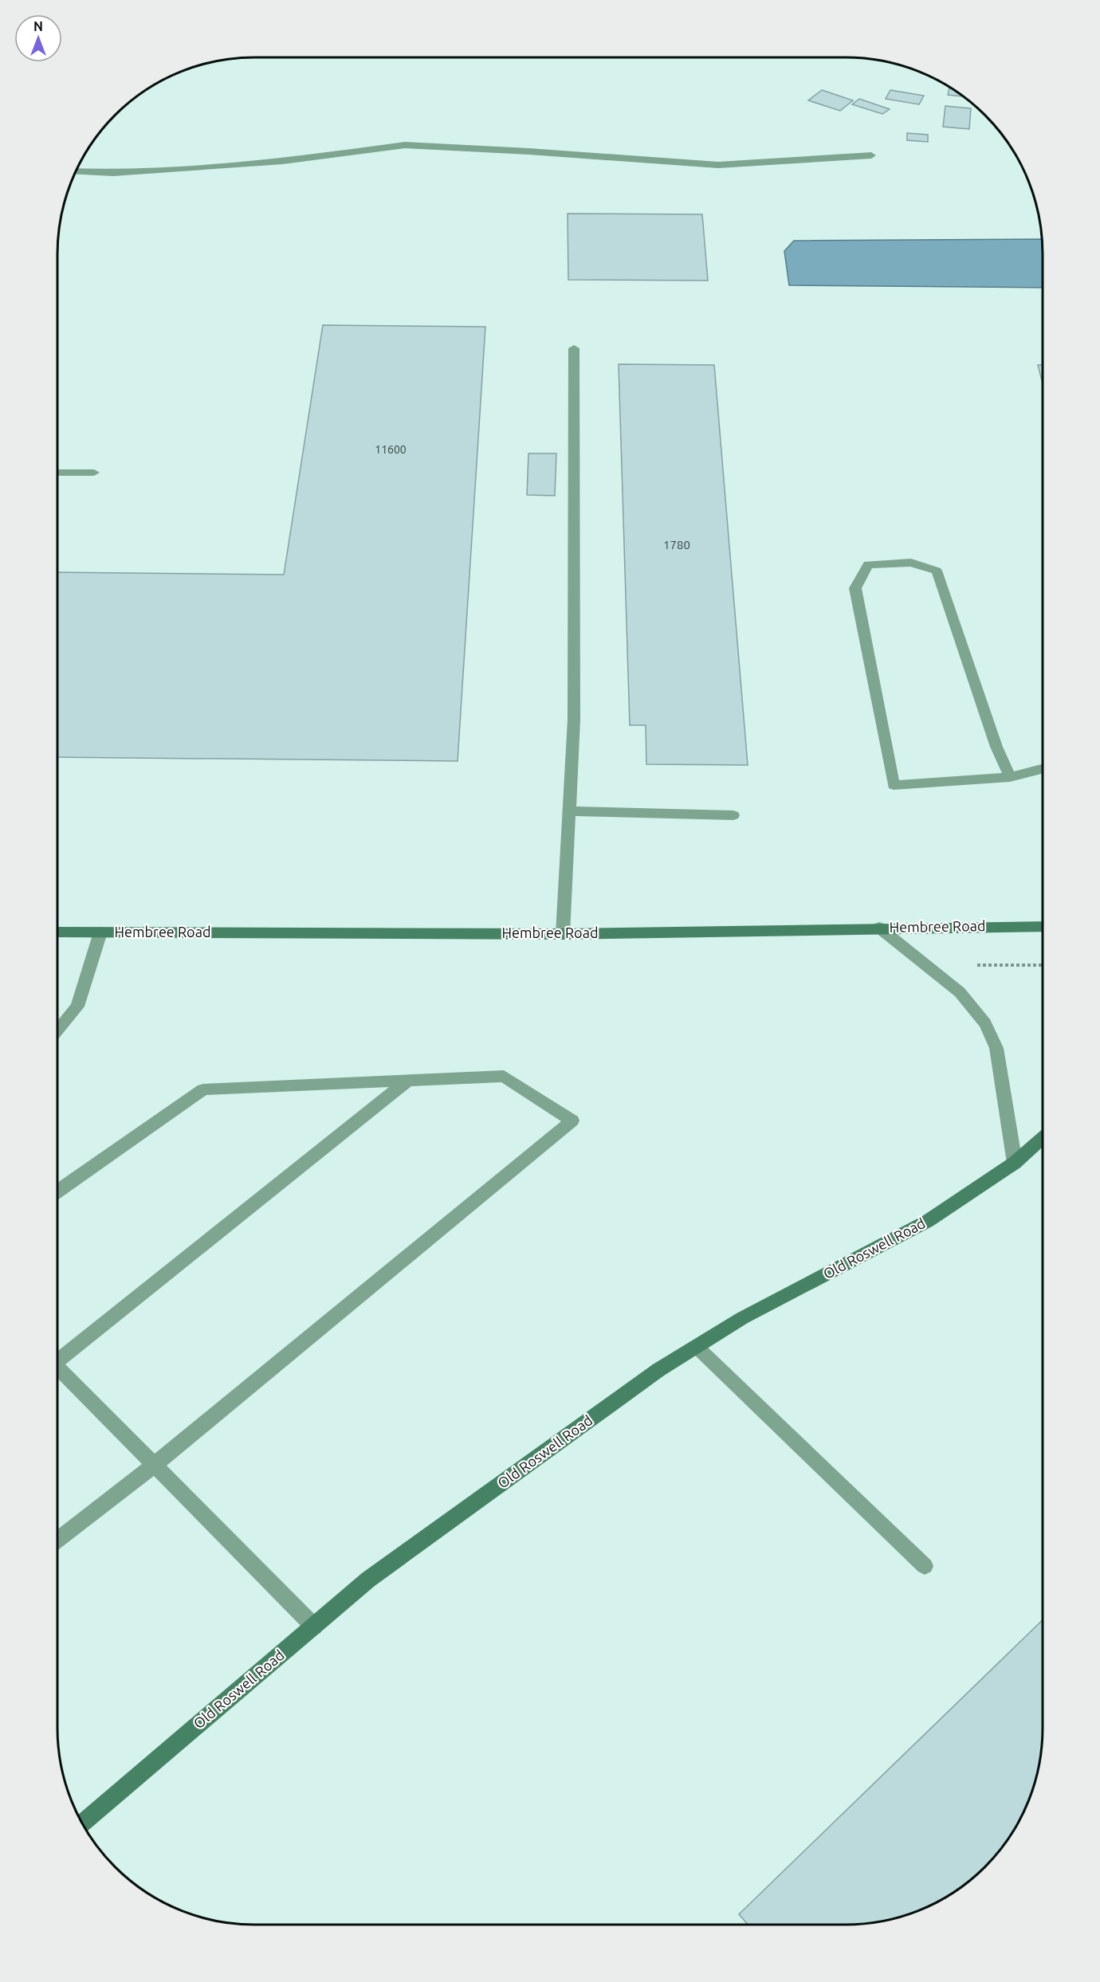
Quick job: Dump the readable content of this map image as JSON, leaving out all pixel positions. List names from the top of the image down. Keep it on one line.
{"streets":{"street":["Hembree Road","Old Roswell Road"]},"house_numbers":["11600","1780"],"north":"top"}
